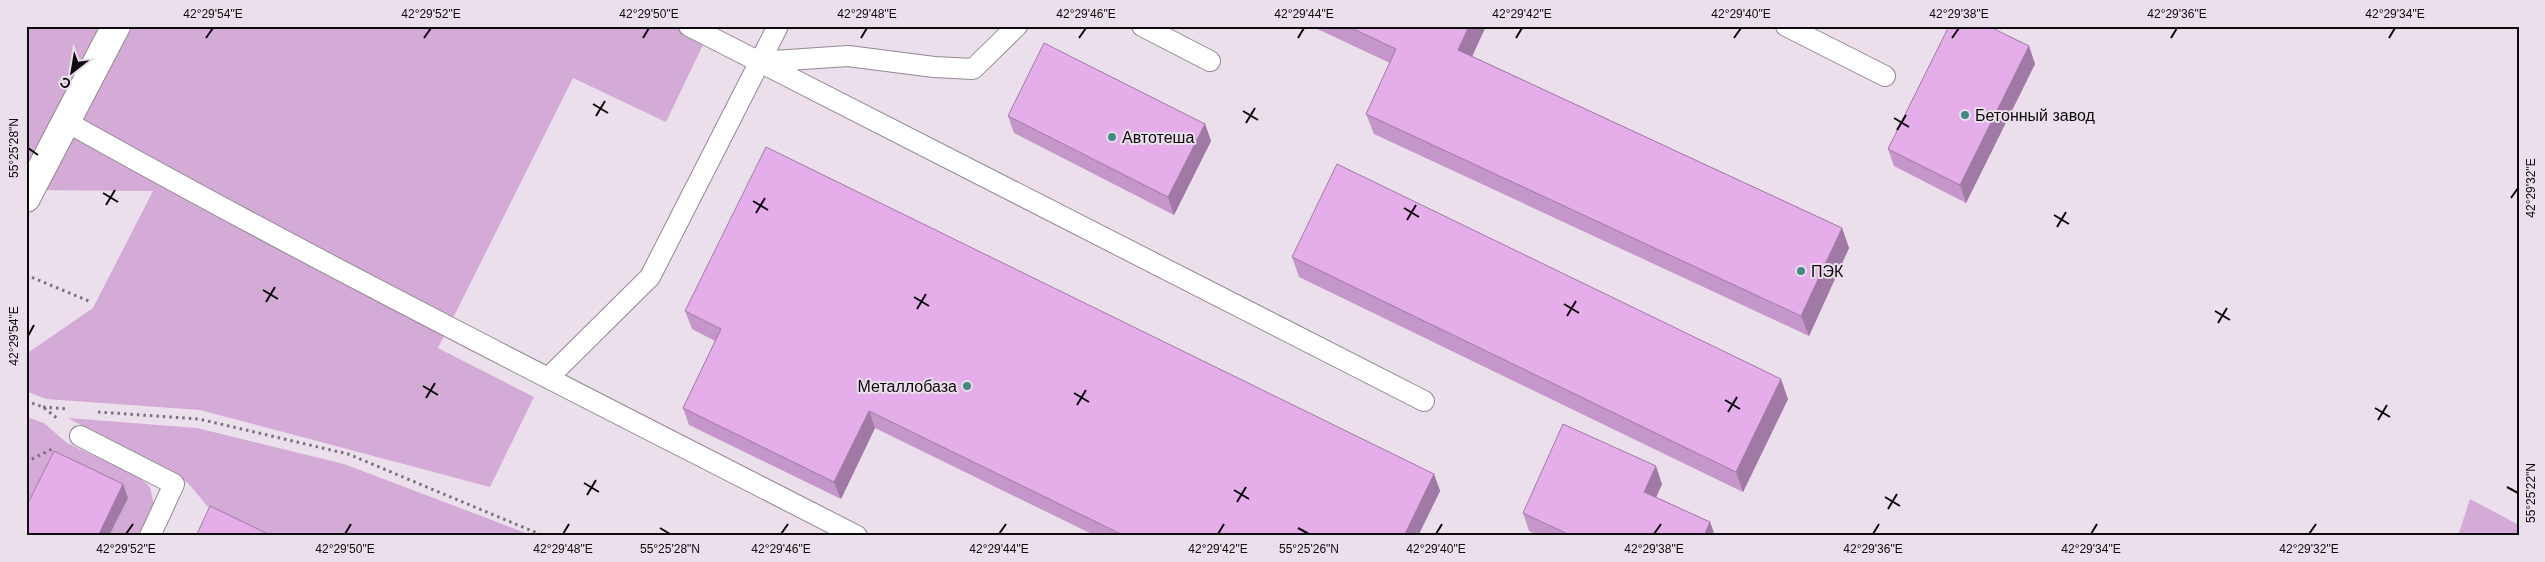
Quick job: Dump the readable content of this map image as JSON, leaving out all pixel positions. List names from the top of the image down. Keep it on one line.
{"places":["Бетонный завод","Автотеша","ПЭК","Металлобаза"],"north":"bottom left","coordinates":["42°29'54\"E","42°29'52\"E","42°29'50\"E","42°29'48\"E","42°29'46\"E","42°29'44\"E","42°29'42\"E","42°29'40\"E","42°29'38\"E","42°29'36\"E","42°29'34\"E","55°25'28\"N","42°29'32\"E","55°25'22\"N","55°25'26\"N"]}
